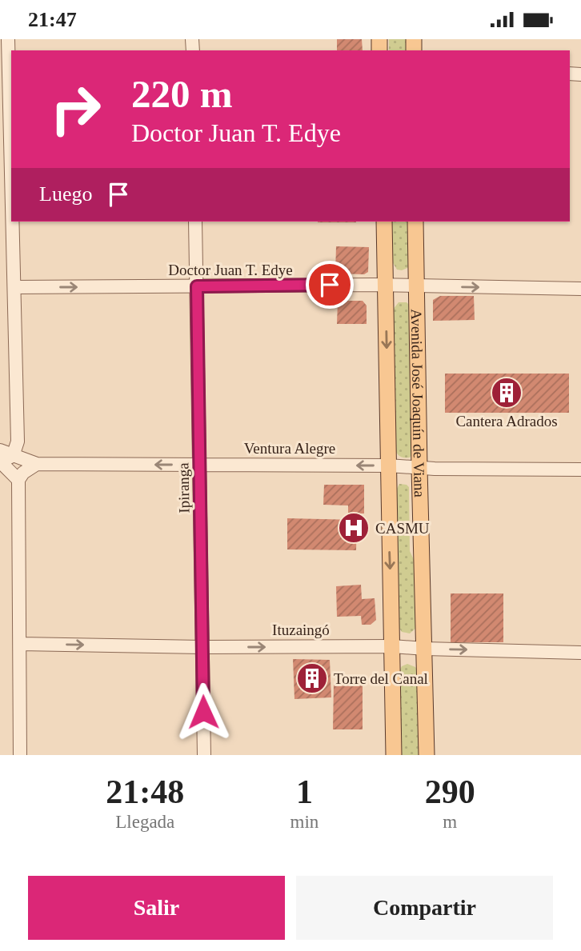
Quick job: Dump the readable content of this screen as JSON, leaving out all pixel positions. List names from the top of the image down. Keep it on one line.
{"streets":{"main road":["Avenida José Joaquín de Viana"],"street":["Doctor Juan T. Edye","Ventura Alegre","Ipiranga","Ituzaingó"]},"crossings":[["Doctor Juan T. Edye","Avenida José Joaquín de Viana"],["Doctor Juan T. Edye","Ipiranga"],["Avenida José Joaquín de Viana","Ventura Alegre"],["Avenida José Joaquín de Viana","Ituzaingó"],["Ventura Alegre","Ipiranga"],["Ipiranga","Ituzaingó"]],"one_way":["Doctor Juan T. Edye","Ventura Alegre","Ituzaingó"],"places":{"building":["Cantera Adrados","Torre del Canal"],"hospital":["CASMU"]},"page":{"status":"21:47","turn":["220 m","Doctor Juan T. Edye"],"then":"Luego","eta":["21:48","Llegada","1","min","290","m"],"buttons":["Salir","Compartir"]}}
